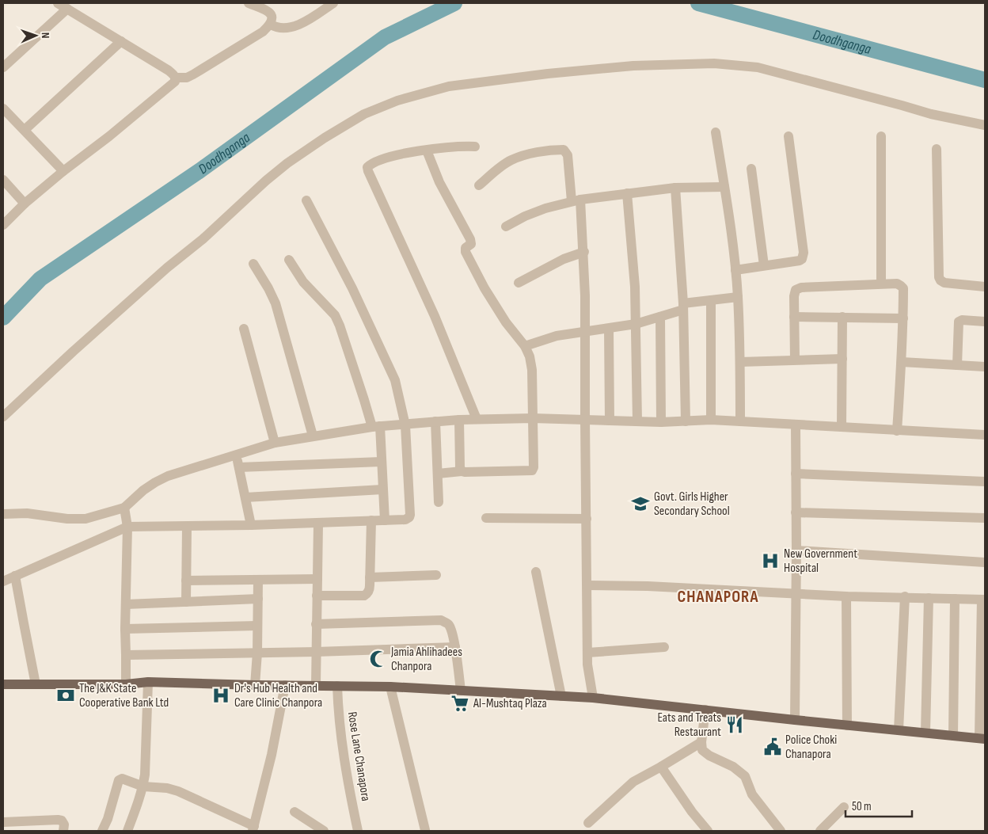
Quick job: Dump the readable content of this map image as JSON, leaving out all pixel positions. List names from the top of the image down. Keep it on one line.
{"streets":{"street":["Rose Lane Chanapora"]},"districts":["CHANAPORA"],"water":["Doodhganga"],"places":{"school or university":["Govt. Girls Higher Secondary School"],"hospital":["New Government Hospital","Dr's Hub Health and Care Clinic Chanpora"],"mosque":["Jamia Ahlihadees Chanpora"],"bank":["The J&K State Cooperative Bank Ltd"],"supermarket":["Al-Mushtaq Plaza"],"restaurant":["Eats and Treats Restaurant"],"public building":["Police Choki Chanapora"]},"scale_bar":"50 m","north":"right"}
